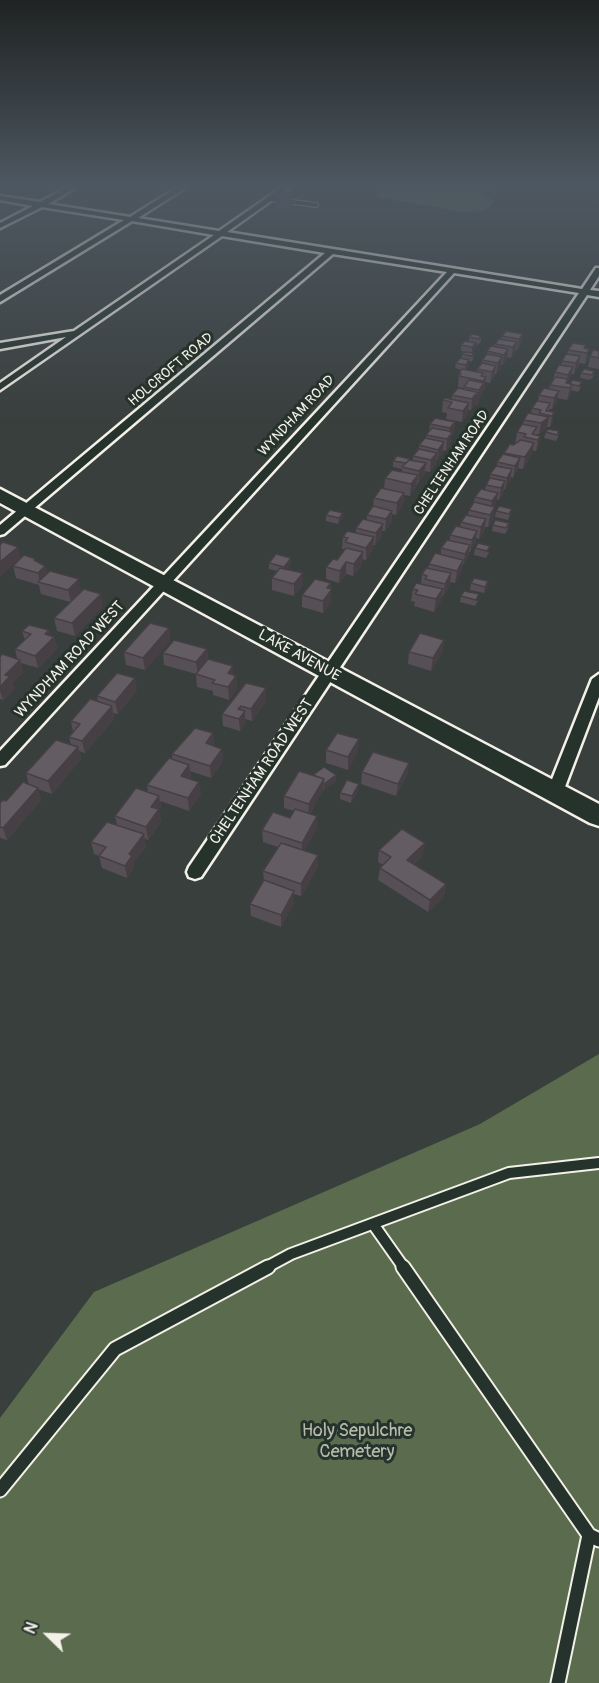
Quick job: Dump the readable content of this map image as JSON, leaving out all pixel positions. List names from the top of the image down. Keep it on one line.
{"streets":{"main road":["LAKE AVENUE"],"street":["HOLCROFT ROAD","WYNDHAM ROAD","CHELTENHAM ROAD","WYNDHAM ROAD WEST","CHELTENHAM ROAD WEST"]},"crossings":[["HOLCROFT ROAD","LAKE AVENUE"],["WYNDHAM ROAD","LAKE AVENUE"],["WYNDHAM ROAD","WYNDHAM ROAD WEST"],["CHELTENHAM ROAD","LAKE AVENUE"],["CHELTENHAM ROAD","CHELTENHAM ROAD WEST"],["LAKE AVENUE","WYNDHAM ROAD WEST"],["LAKE AVENUE","CHELTENHAM ROAD WEST"]],"parks":["Holy Sepulchre Cemetery"],"north":"top left"}
